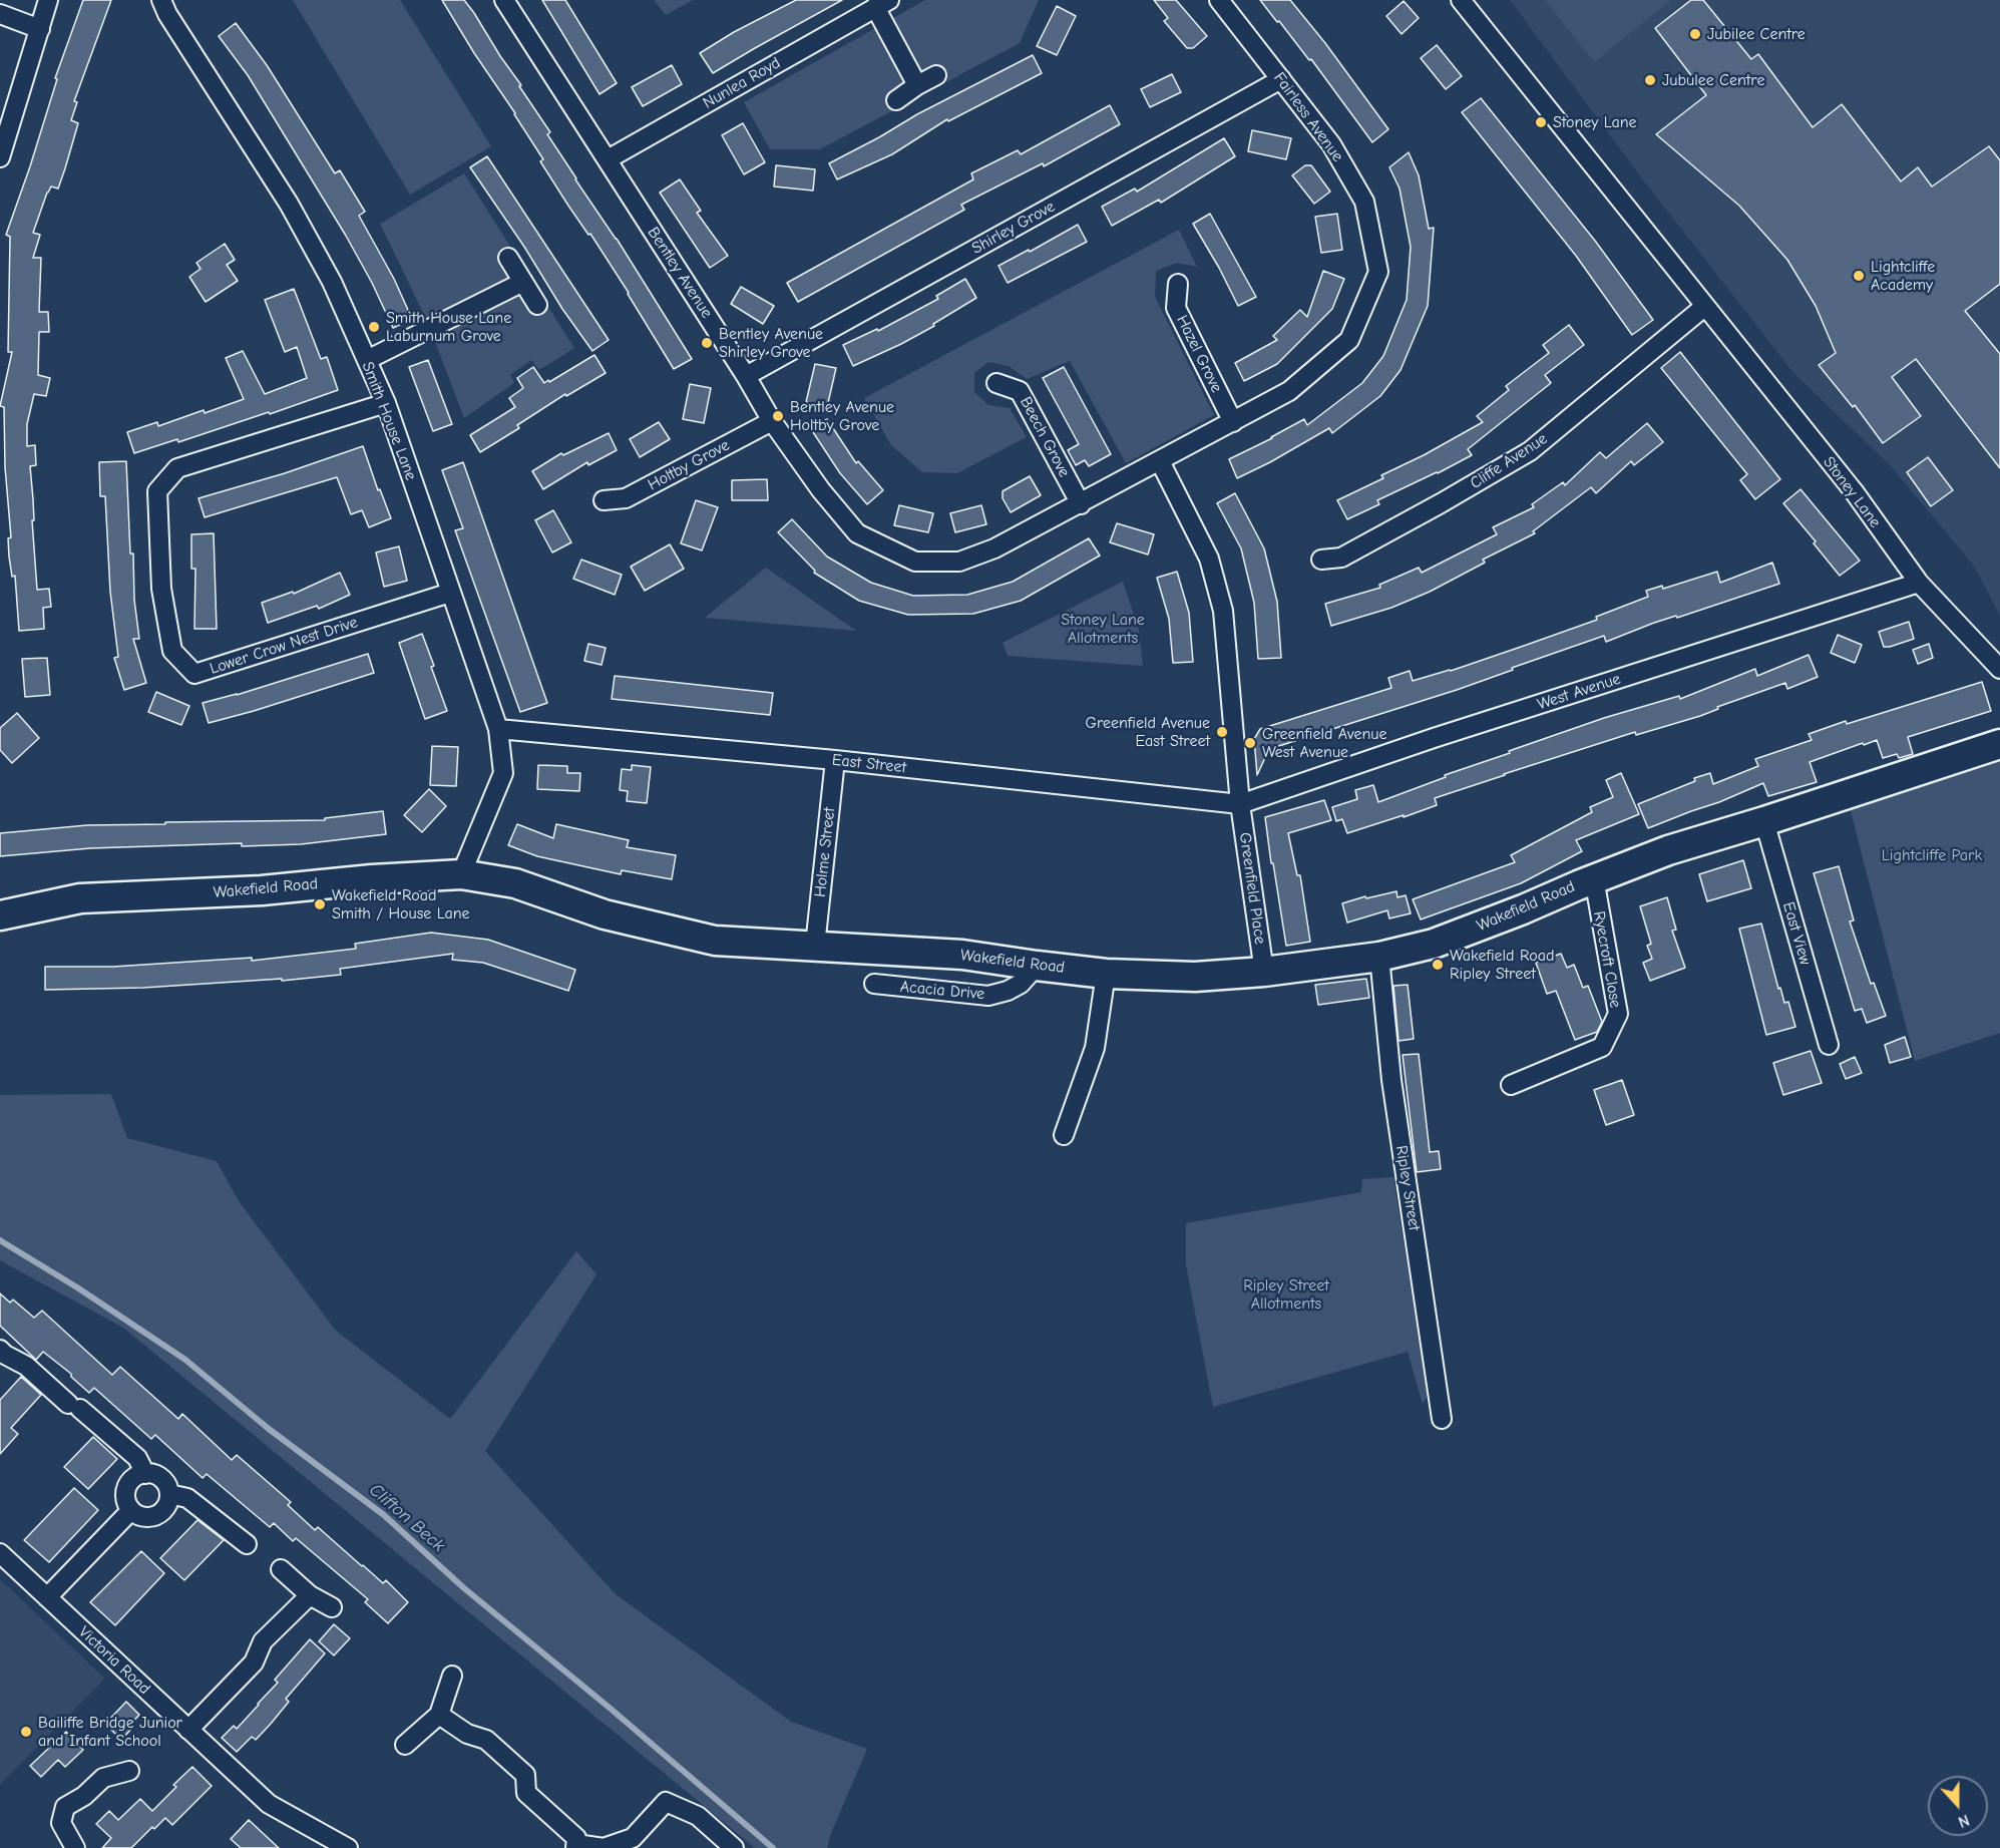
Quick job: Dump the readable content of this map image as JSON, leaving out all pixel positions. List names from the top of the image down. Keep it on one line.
{"streets":{"main road":["Wakefield Road"],"street":["Nunlea Royd","Fairless Avenue","Shirley Grove","Bentley Avenue","Hazel Grove","Smith House Lane","Beech Grove","Cliffe Avenue","Holtby Grove","Stoney Lane","Lower Crow Nest Drive","West Avenue","East Street","Holme Street","Greenfield Place","East View","Ryecroft Close","Acacia Drive","Ripley Street","Victoria Road"]},"crossings":[["Nunlea Royd","Bentley Avenue"],["Fairless Avenue","Shirley Grove"],["Fairless Avenue","Bentley Avenue"],["Fairless Avenue","Hazel Grove"],["Fairless Avenue","Greenfield Place"],["Shirley Grove","Bentley Avenue"],["Bentley Avenue","Beech Grove"],["Bentley Avenue","Holtby Grove"],["Bentley Avenue","Greenfield Place"],["Smith House Lane","Lower Crow Nest Drive"],["Smith House Lane","East Street"],["Smith House Lane","Wakefield Road"],["Cliffe Avenue","Stoney Lane"],["Stoney Lane","West Avenue"],["West Avenue","East Street"],["West Avenue","Greenfield Place"],["East Street","Holme Street"],["East Street","Greenfield Place"],["Holme Street","Wakefield Road"],["Wakefield Road","Greenfield Place"],["Wakefield Road","East View"],["Wakefield Road","Ryecroft Close"],["Wakefield Road","Acacia Drive"],["Wakefield Road","Ripley Street"]],"water":["Clifton Beck"],"parks":["Stoney Lane Allotments","Lightcliffe Park","Ripley Street Allotments"],"places":["Jubilee Centre","Jubulee Centre","Stoney Lane","Lightcliffe Academy","Smith House Lane Laburnum Grove","Bentley Avenue Shirley Grove","Bentley Avenue Holtby Grove","Greenfield Avenue East Street","Greenfield Avenue West Avenue","Wakefield Road Smith / House Lane","Wakefield Road Ripley Street","Bailiffe Bridge Junior and Infant School"],"north":"bottom"}
